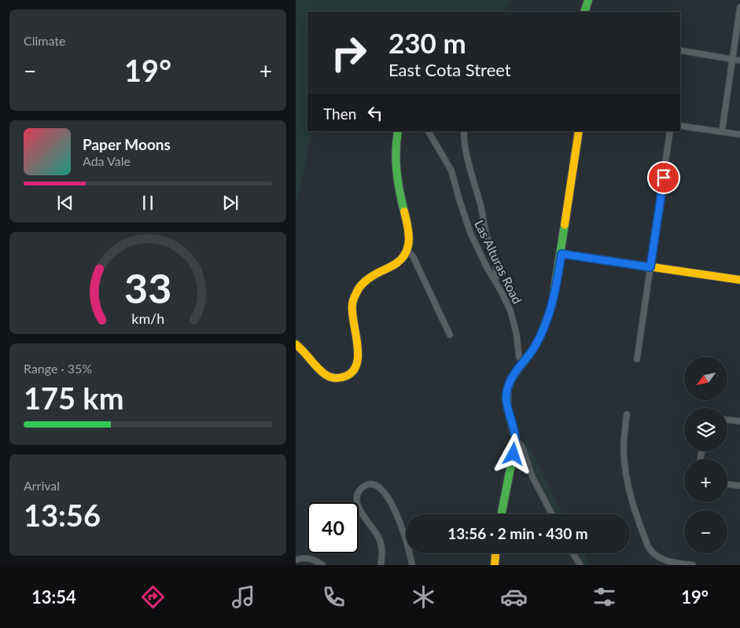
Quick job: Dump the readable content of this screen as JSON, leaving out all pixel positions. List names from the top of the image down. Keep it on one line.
{"streets":{"street":["Las Alturas Road"]},"north":"bottom left","page":{"tile":["Climate",["Range · 35%","175 km"],["Arrival","13:56"]],"turn":["230 m","East Cota Street"],"heat":["−","19°","+"],"then":"Then","song":["Paper Moons","Ada Vale"],"map_buttons":["+","−"],"limit":"40","trip":"13:56 · 2 min · 430 m","tabs":["13:54","19°"],"gauge":["33","km/h"]}}
